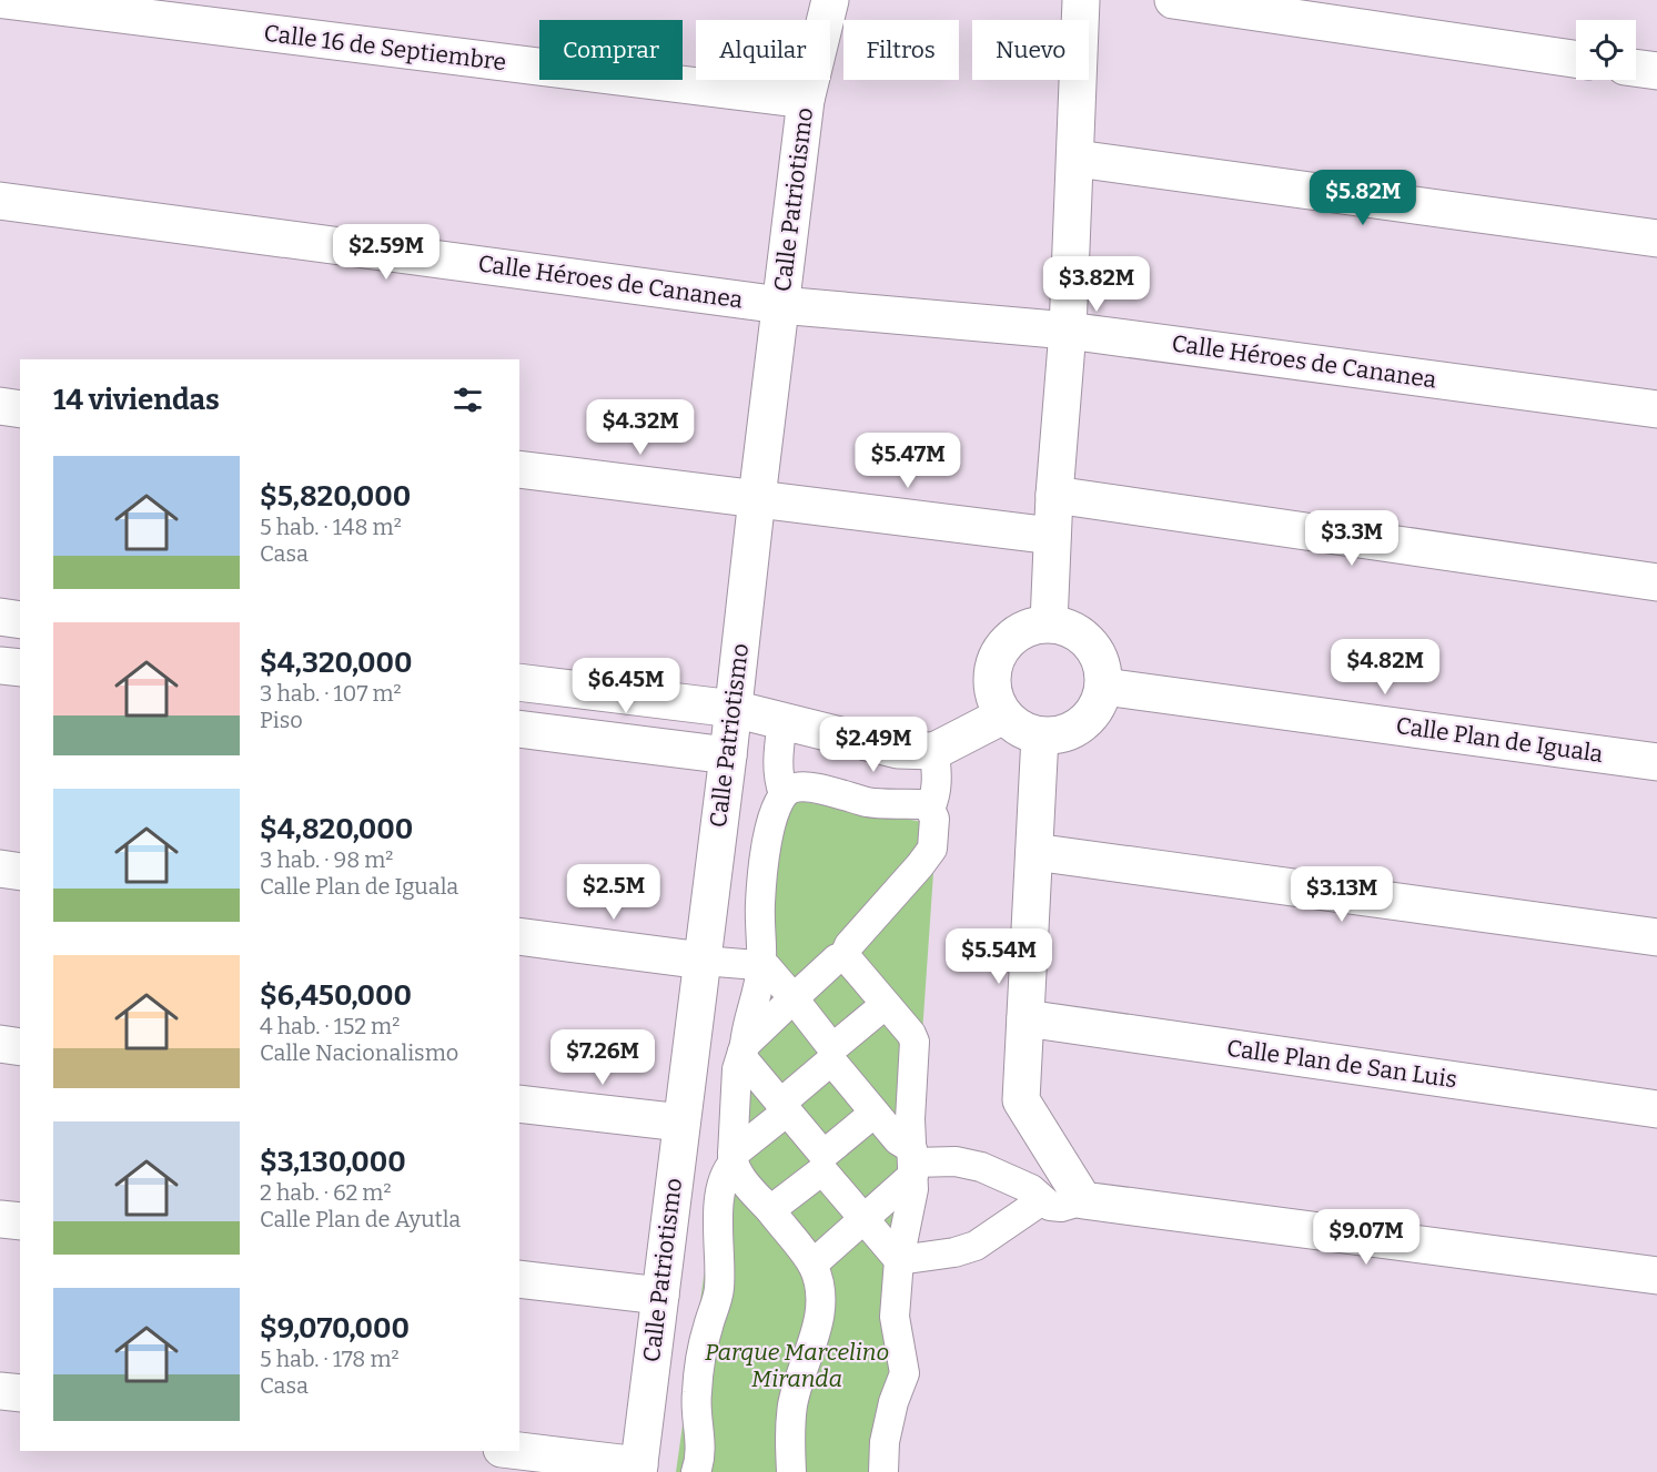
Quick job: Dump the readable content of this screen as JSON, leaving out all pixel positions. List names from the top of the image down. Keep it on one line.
{"streets":{"street":["Calle 16 de Septiembre","Calle Patriotismo","Calle Héroes de Cananea","Calle Plan de Iguala","Calle Plan de San Luis"]},"crossings":[["Calle 16 de Septiembre","Calle Patriotismo"],["Calle Patriotismo","Calle Héroes de Cananea"]],"parks":["Parque Marcelino Miranda"],"page":{"chip":["Comprar","Alquilar","Filtros","Nuevo"],"price":["$5.82M","$2.59M","$3.82M","$4.32M","$5.47M","$3.3M","$4.82M","$6.45M","$2.49M","$2.5M","$3.13M","$5.54M","$7.26M","$9.07M"],"heading":"14 viviendas","list":[{"name":"$5,820,000","note":"5 hab. · 148 m² · Casa"},{"name":"$4,320,000","note":"3 hab. · 107 m² · Piso"},{"name":"$4,820,000","note":"3 hab. · 98 m² · Calle Plan de Iguala"},{"name":"$6,450,000","note":"4 hab. · 152 m² · Calle Nacionalismo"},{"name":"$3,130,000","note":"2 hab. · 62 m² · Calle Plan de Ayutla"},{"name":"$9,070,000","note":"5 hab. · 178 m² · Casa"}]}}
